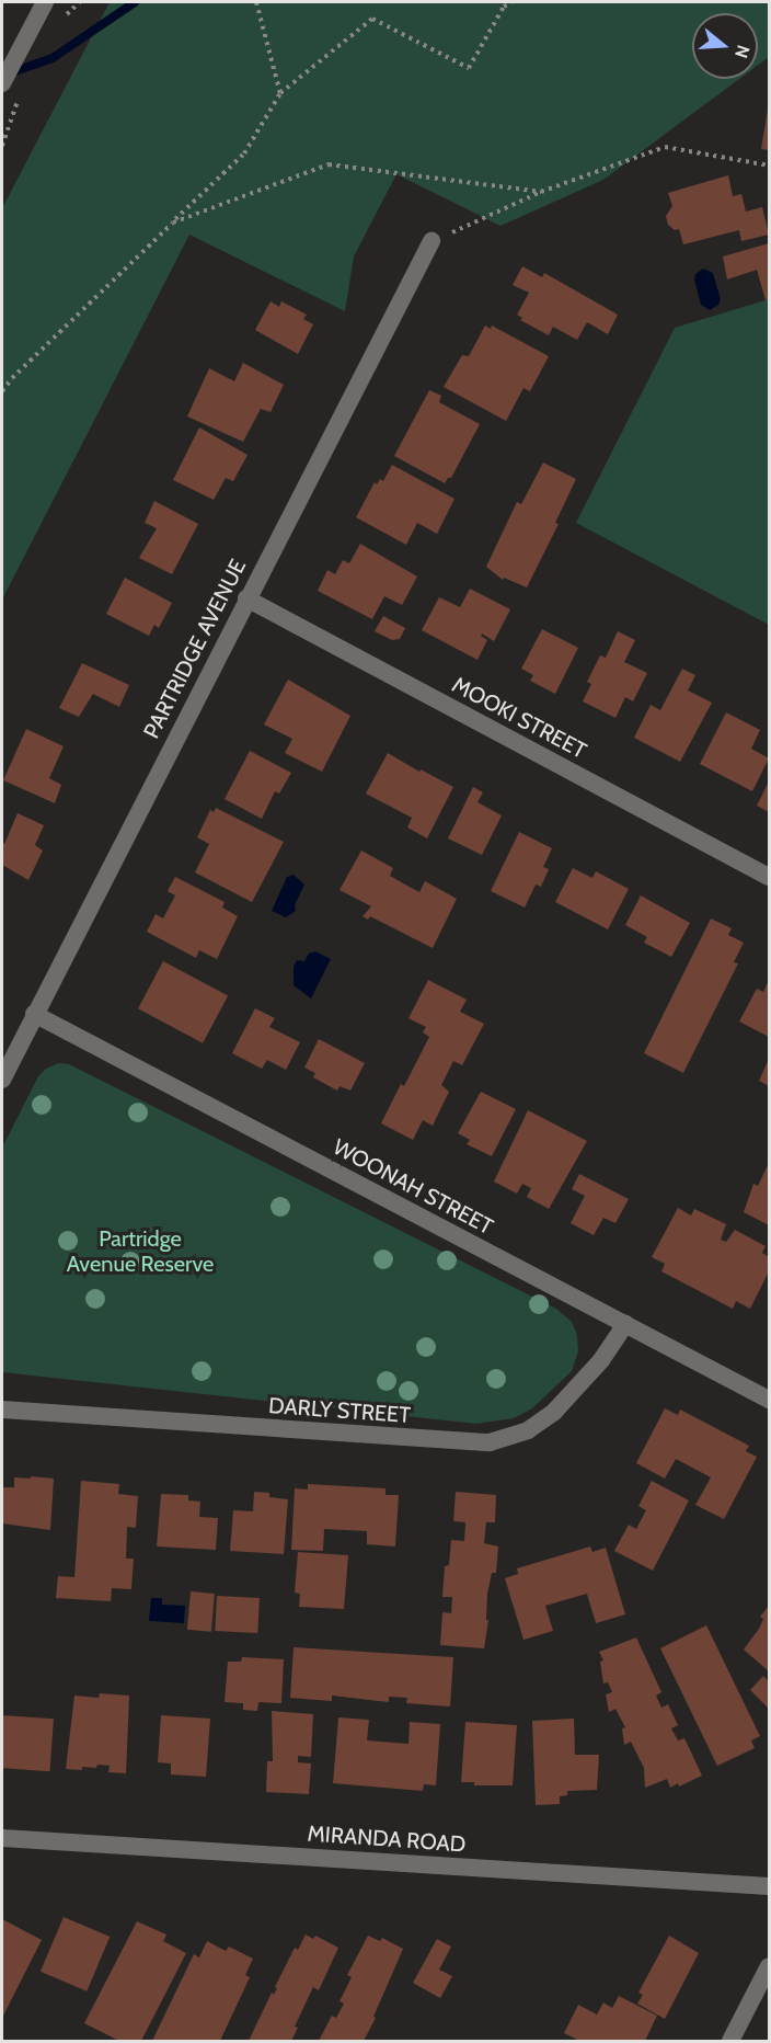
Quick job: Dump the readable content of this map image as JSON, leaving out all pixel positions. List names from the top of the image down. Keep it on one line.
{"streets":{"street":["PARTRIDGE AVENUE","MOOKI STREET","WOONAH STREET","DARLY STREET","MIRANDA ROAD"]},"crossings":[["PARTRIDGE AVENUE","MOOKI STREET"],["PARTRIDGE AVENUE","WOONAH STREET"],["WOONAH STREET","DARLY STREET"]],"parks":["Partridge Avenue Reserve"],"north":"right"}
